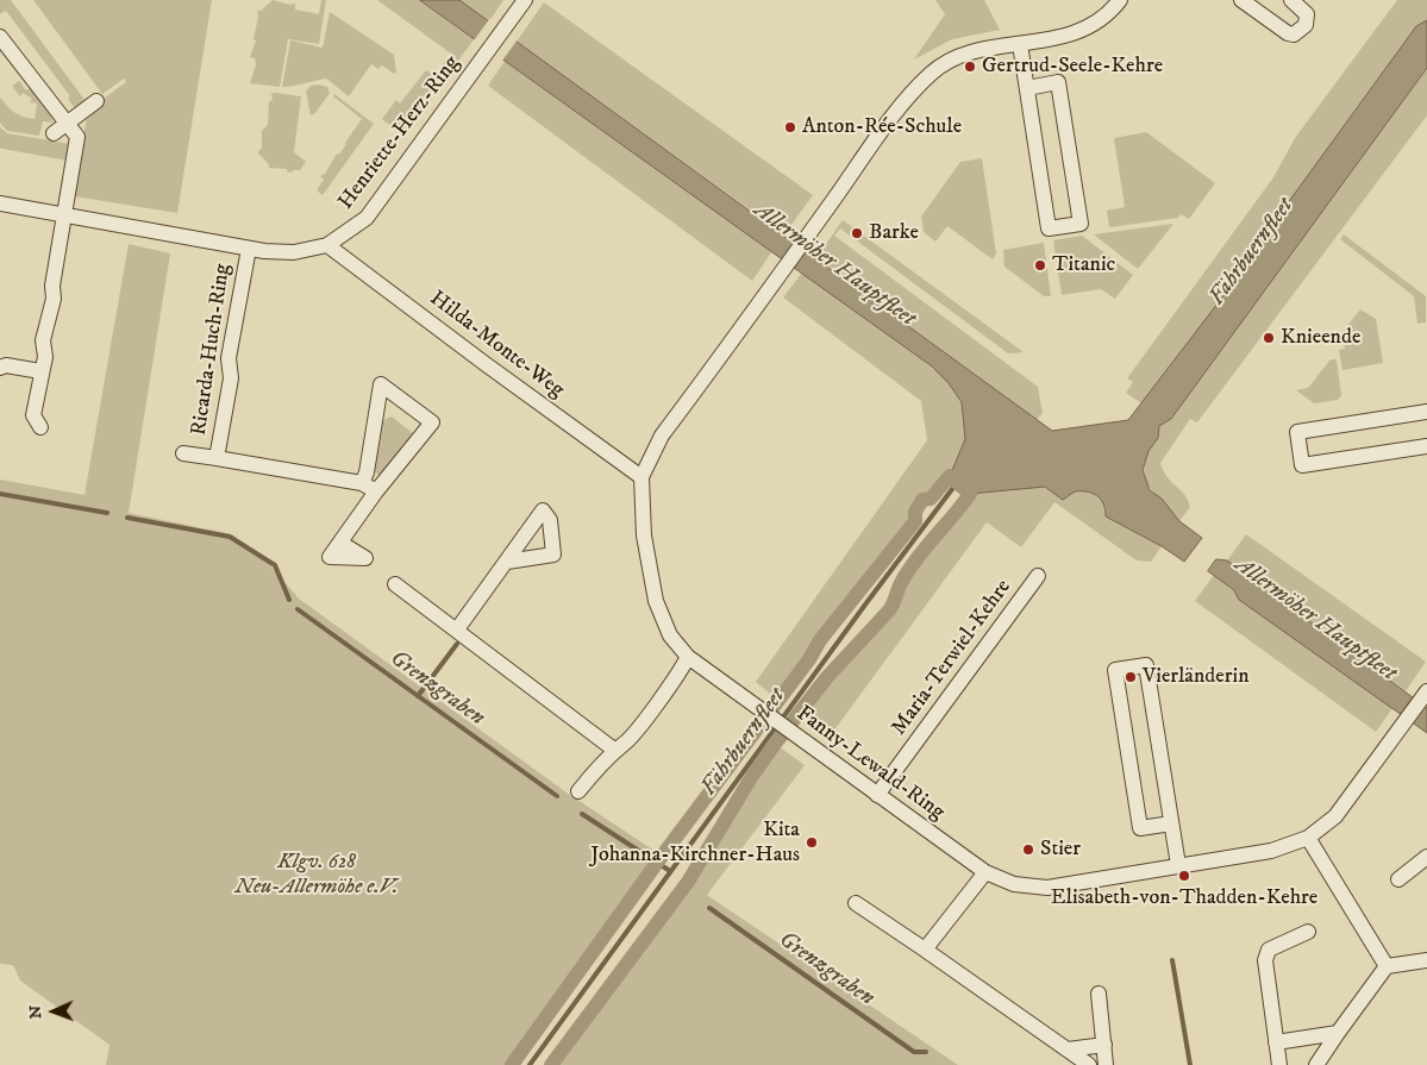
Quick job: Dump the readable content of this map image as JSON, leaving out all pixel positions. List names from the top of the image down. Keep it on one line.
{"streets":{"street":["Henriette-Herz-Ring","Hilda-Monte-Weg","Ricarda-Huch-Ring","Maria-Terwiel-Kehre","Fanny-Lewald-Ring"]},"crossings":[["Henriette-Herz-Ring","Hilda-Monte-Weg"],["Henriette-Herz-Ring","Ricarda-Huch-Ring"],["Hilda-Monte-Weg","Fanny-Lewald-Ring"],["Maria-Terwiel-Kehre","Fanny-Lewald-Ring"]],"water":["Fährbuernfleet","Allermöher Hauptfleet","Grenzgraben"],"parks":["Klgv. 628 Neu-Allermöhe e.V."],"places":["Gertrud-Seele-Kehre","Anton-Rée-Schule","Barke","Titanic","Knieende","Vierländerin","Kita Johanna-Kirchner-Haus","Stier","Elisabeth-von-Thadden-Kehre"],"north":"left"}
